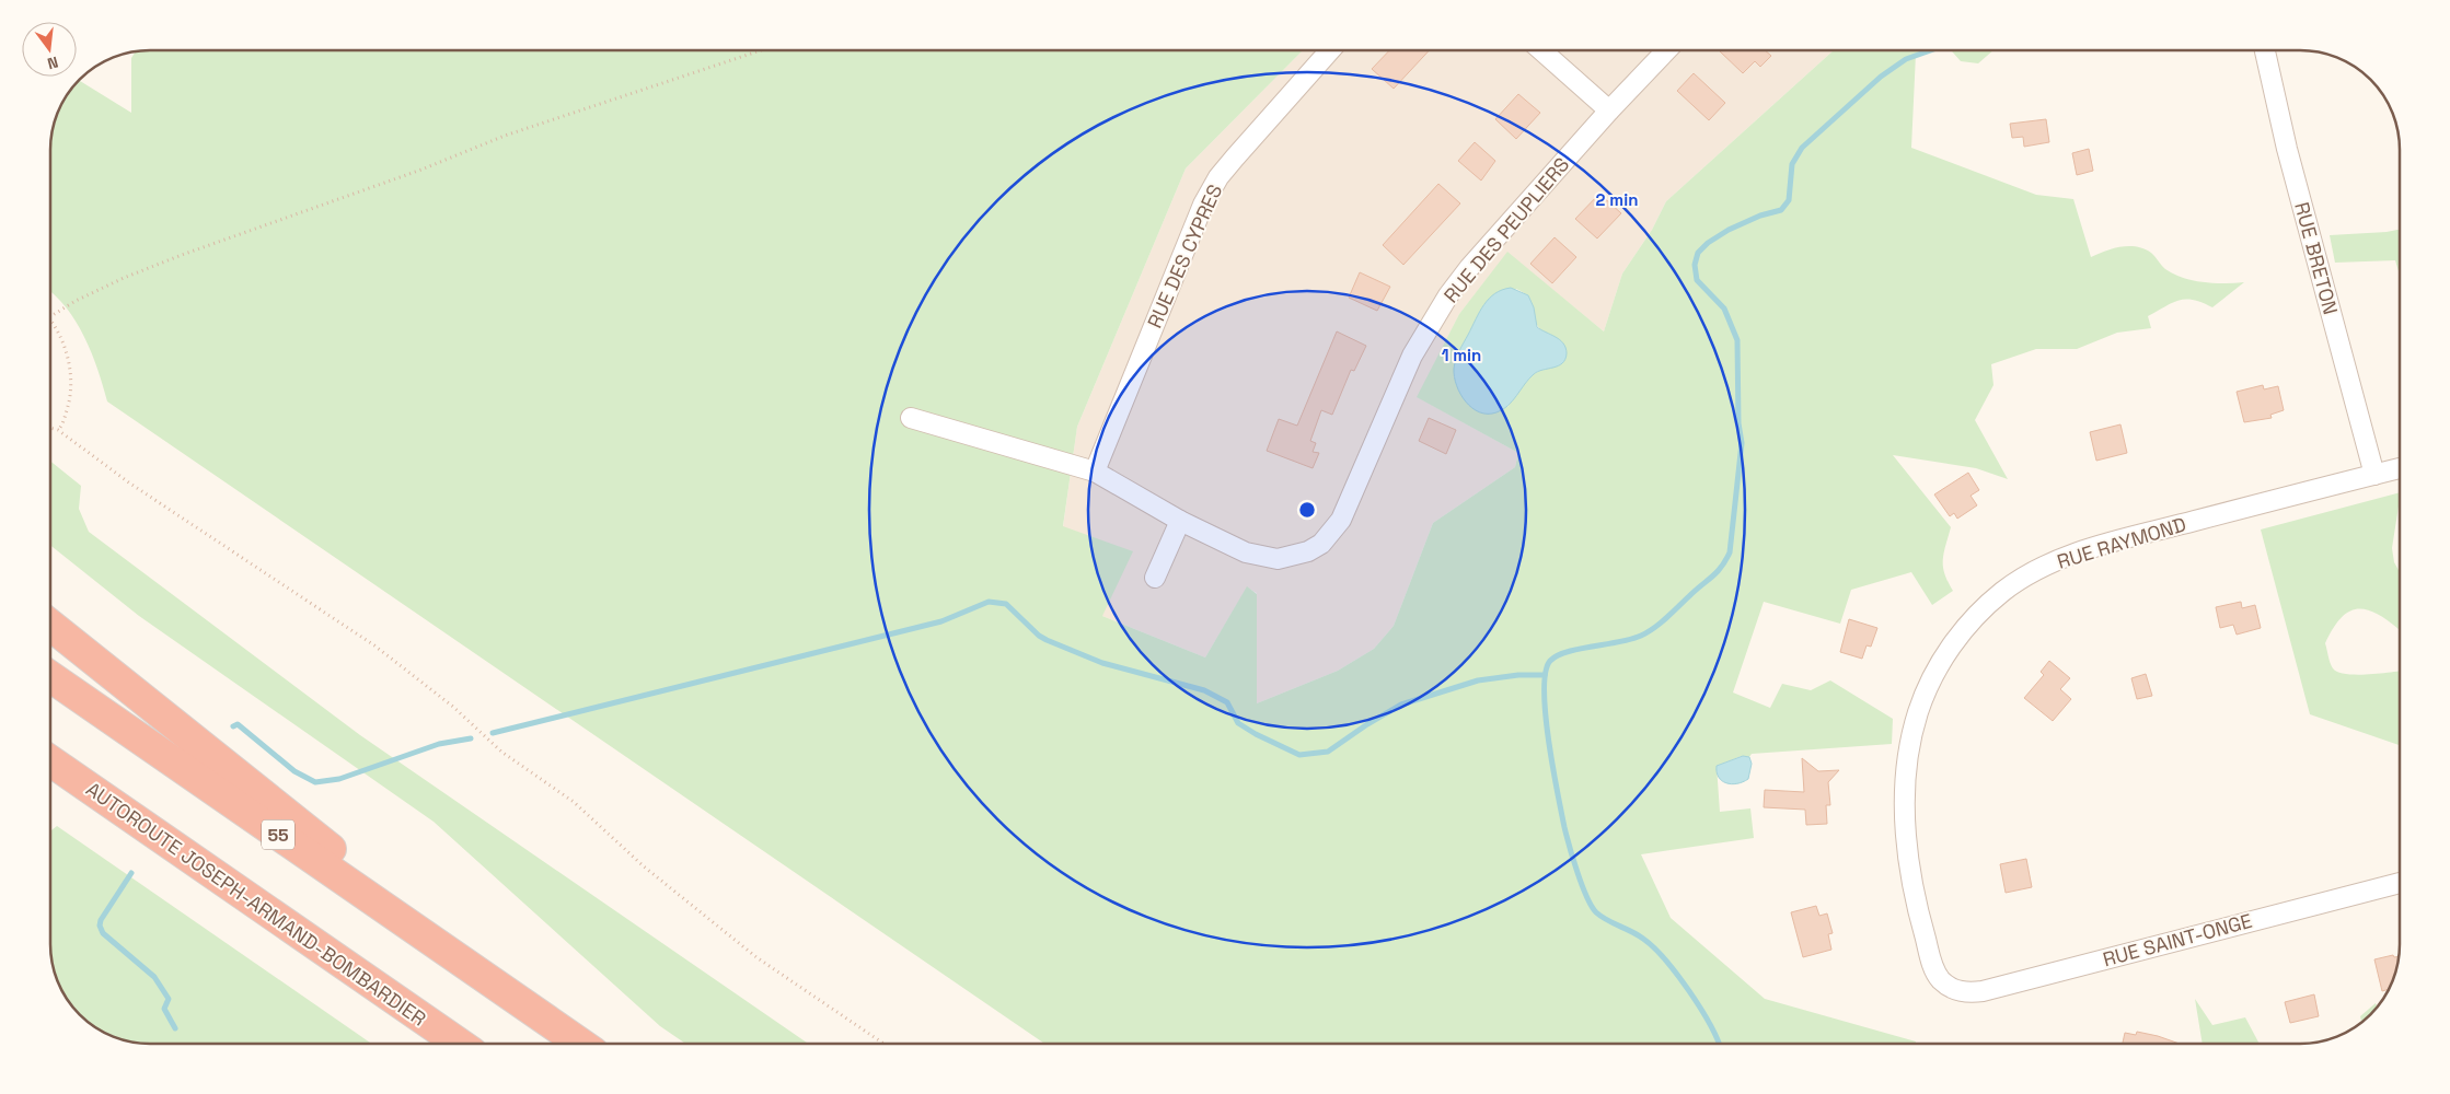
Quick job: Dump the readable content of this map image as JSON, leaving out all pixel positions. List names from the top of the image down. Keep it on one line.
{"streets":{"highway":["55","AUTOROUTE JOSEPH-ARMAND-BOMBARDIER"],"street":["RUE DES PEUPLIERS","RUE DES CYPRES","RUE BRETON","RUE RAYMOND","RUE SAINT-ONGE"]},"crossings":[["RUE BRETON","RUE RAYMOND"],["RUE RAYMOND","RUE SAINT-ONGE"]],"north":"bottom","rings":["2 min","1 min"]}
